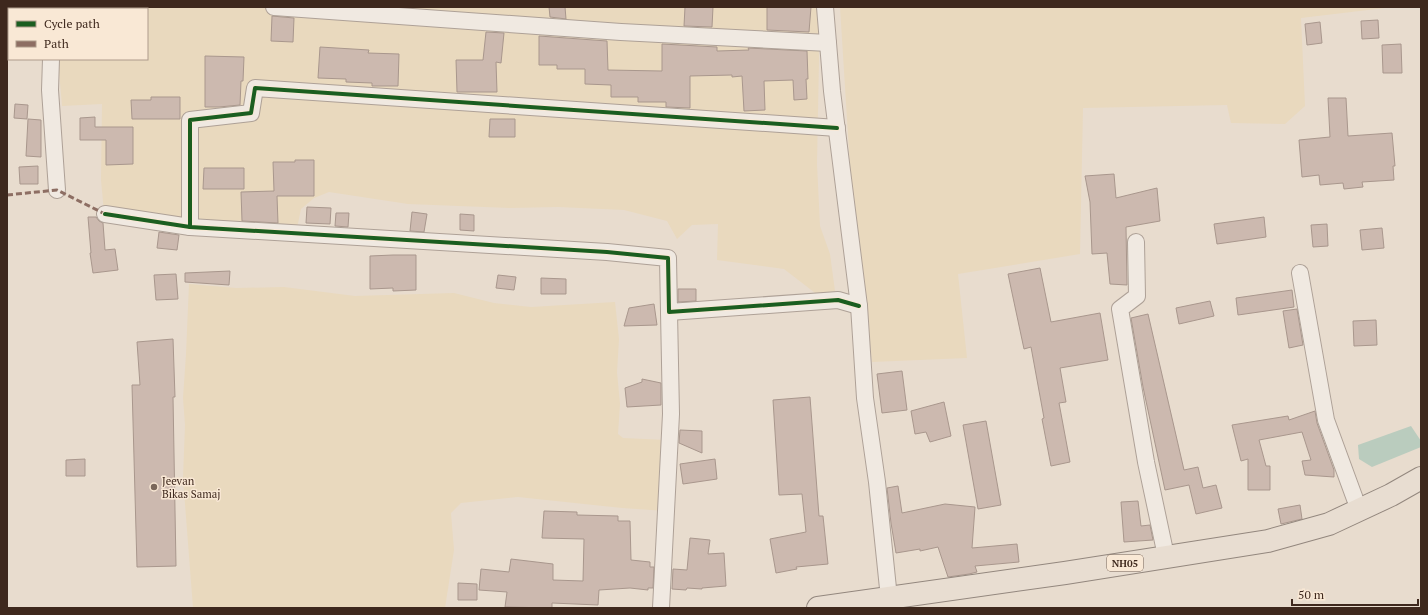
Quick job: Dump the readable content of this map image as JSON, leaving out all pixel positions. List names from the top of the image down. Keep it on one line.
{"streets":{"main road":["NH05"]},"places":["Jeevan Bikas Samaj"],"legend":["Cycle path","Path"],"scale_bar":"50 m"}
